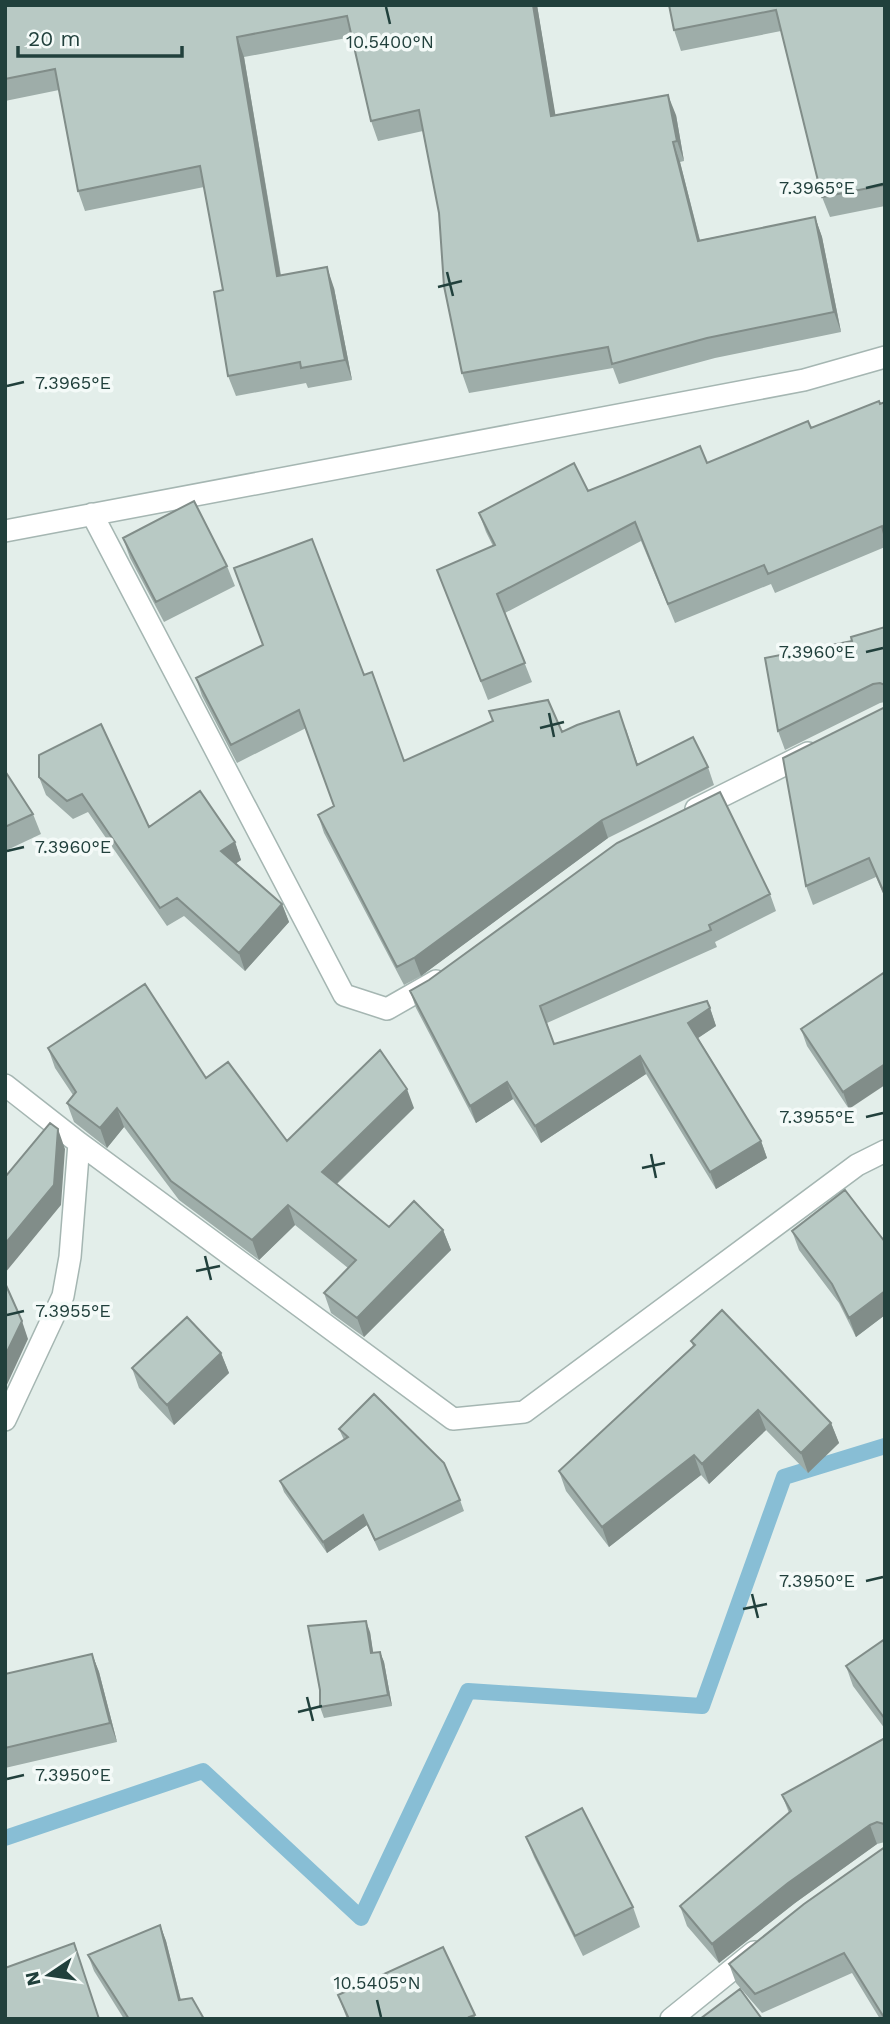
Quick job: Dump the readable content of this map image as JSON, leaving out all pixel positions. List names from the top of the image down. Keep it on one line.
{"scale_bar":"20 m","north":"left","coordinates":["10.5400°N","7.3965°E","7.3960°E","7.3955°E","7.3950°E","10.5405°N"]}
